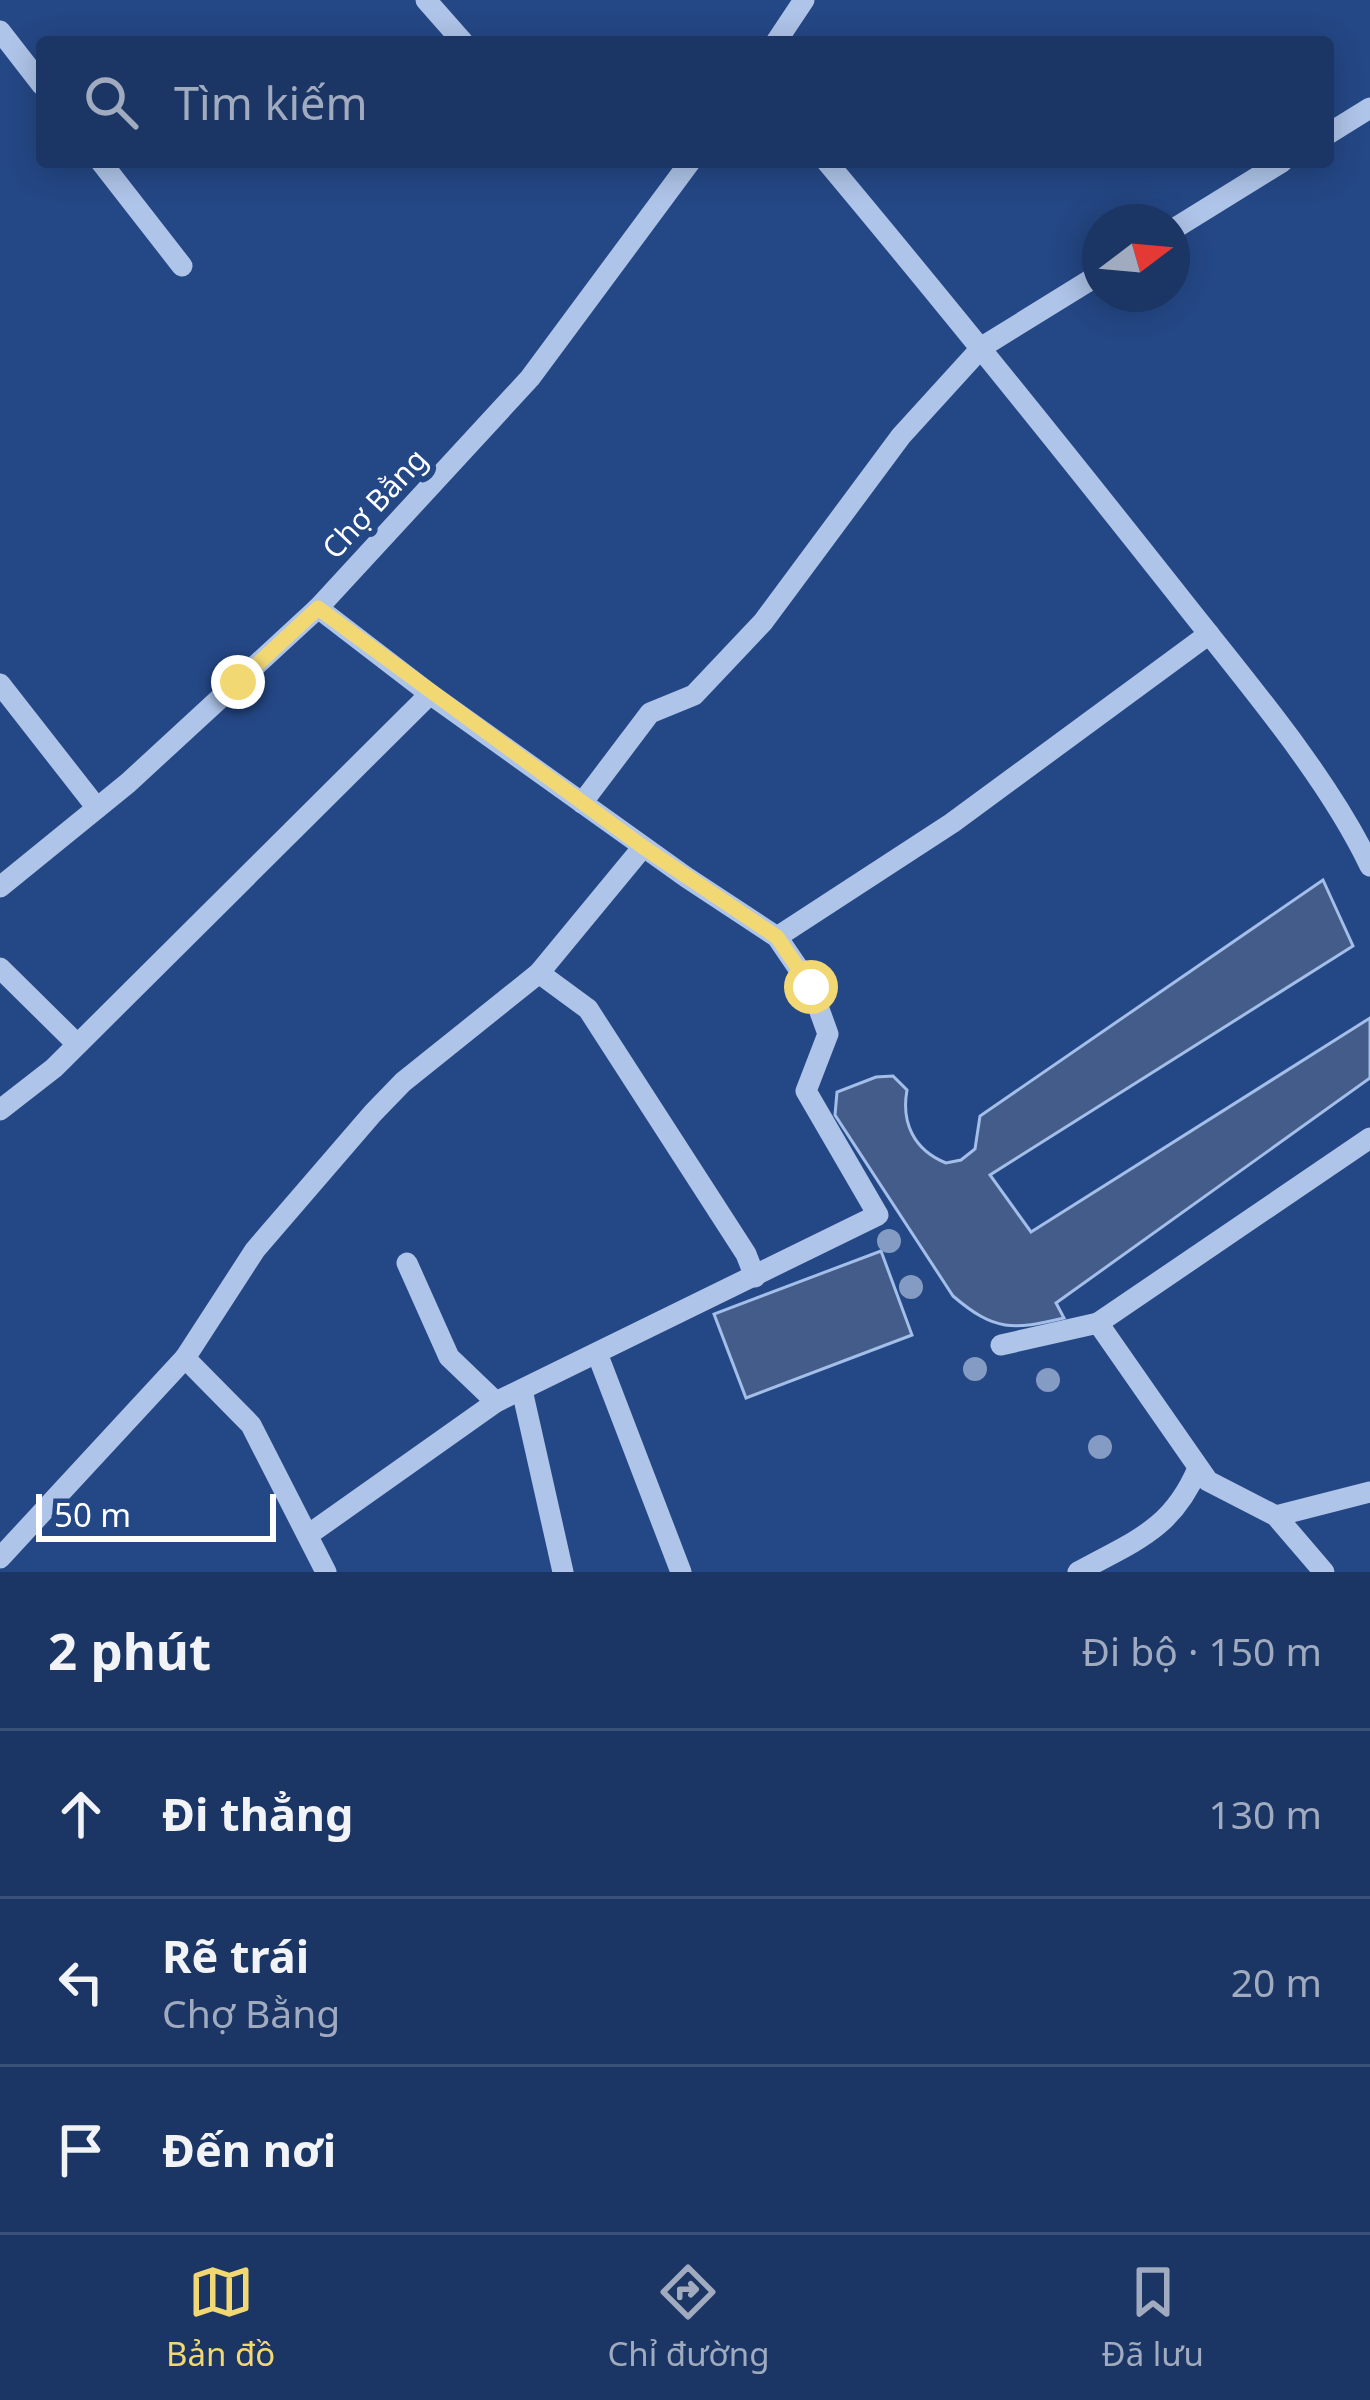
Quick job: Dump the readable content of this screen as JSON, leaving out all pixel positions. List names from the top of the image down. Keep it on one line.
{"streets":{"street":["Chợ Bằng"]},"scale_bar":"50 m","north":"right","page":{"search":"Tìm kiếm","scale":"50 m","heading":["2 phút","Đi bộ · 150 m"],"list":[["Đi thẳng","130 m"],["Rẽ trái","Chợ Bằng","20 m"],"Đến nơi"],"nav":["Bản đồ","Chỉ đường","Đã lưu"]}}
